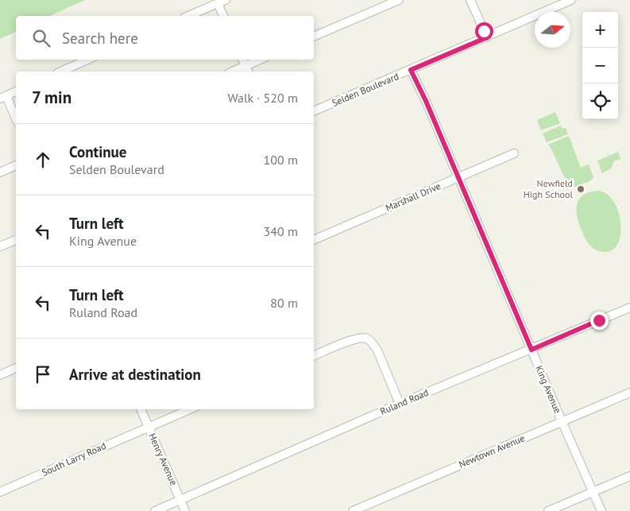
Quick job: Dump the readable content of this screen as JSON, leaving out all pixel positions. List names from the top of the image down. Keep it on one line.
{"streets":{"street":["Selden Boulevard","Marshall Drive","King Avenue","Ruland Road","Newtown Avenue","South Larry Road","Henry Avenue"]},"crossings":[["Selden Boulevard","King Avenue"],["Marshall Drive","King Avenue"],["King Avenue","Ruland Road"],["King Avenue","Newtown Avenue"],["Ruland Road","Henry Avenue"],["South Larry Road","Henry Avenue"]],"places":["Newfield High School"],"north":"right","page":{"map_buttons":["+","−"],"search":"Search here","heading":["7 min","Walk · 520 m"],"list":[["Continue","Selden Boulevard","100 m"],["Turn left","King Avenue","340 m"],["Turn left","Ruland Road","80 m"],"Arrive at destination"]}}
